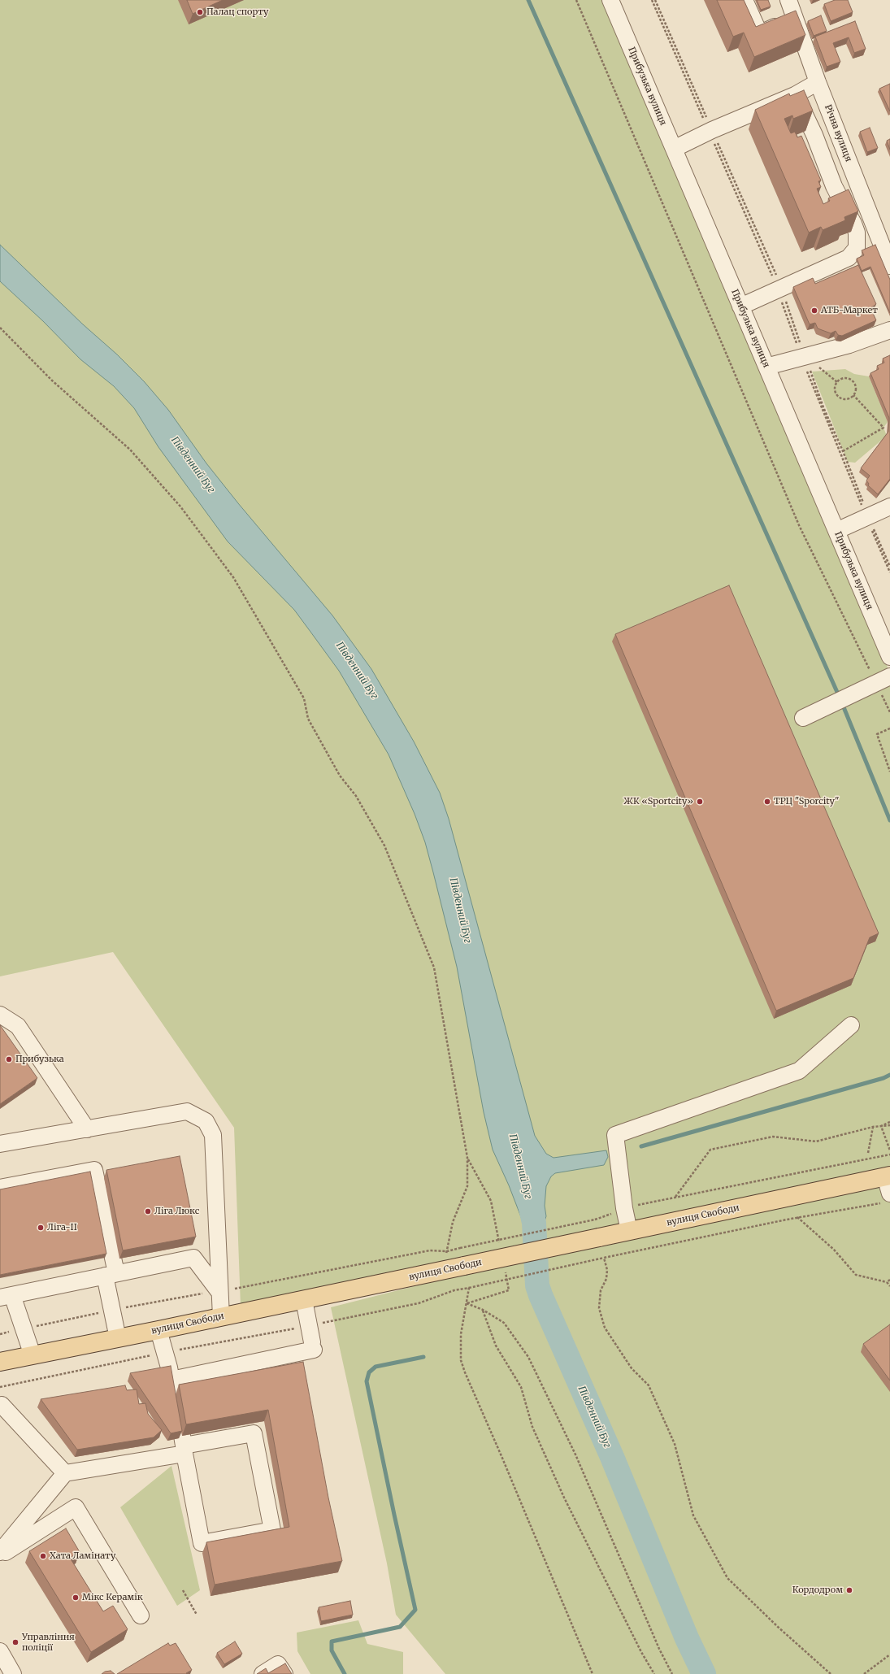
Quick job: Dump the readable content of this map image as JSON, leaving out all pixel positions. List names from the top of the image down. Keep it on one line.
{"streets":{"main road":["вулиця Свободи"],"street":["Прибузька вулиця","Річна вулиця"]},"water":["Південний Буг"],"places":["Палац спорту","АТБ-Маркет","ЖК «Sportcity»","ТРЦ \"Sporcity\"","Прибузька","Ліга Люкс","Ліга-II","Хата Ламінату","Кордодром","Мікс Керамік","Управління поліції"]}
